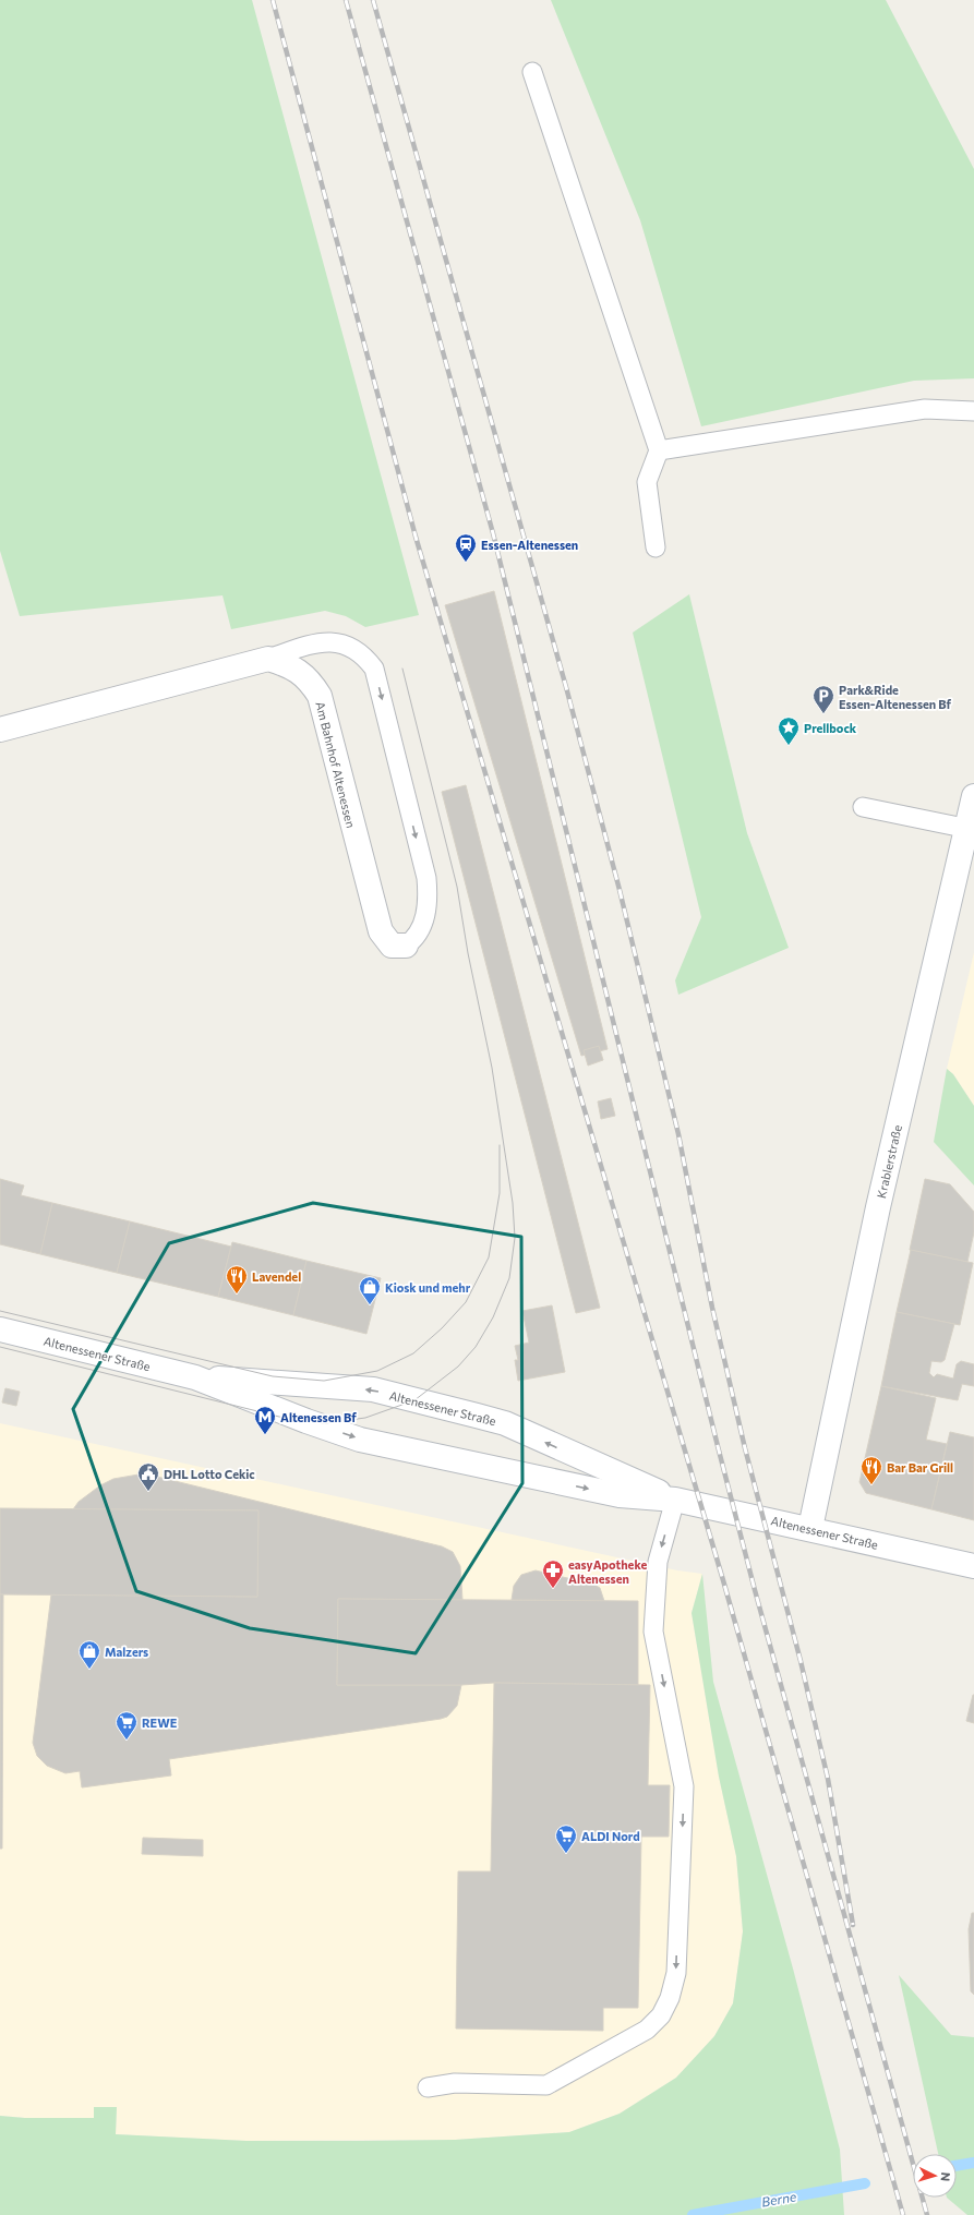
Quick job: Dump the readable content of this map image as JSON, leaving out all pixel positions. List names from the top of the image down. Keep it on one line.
{"streets":{"main road":["Am Bahnhof Altenessen","Krablerstraße","Altenessener Straße"]},"crossings":[["Krablerstraße","Altenessener Straße"]],"water":["Berne"],"places":{"station":["Essen-Altenessen"],"parking":["Park&Ride Essen-Altenessen Bf"],"place":["Prellbock"],"restaurant":["Lavendel","Bar Bar Grill"],"shop":["Kiosk und mehr","Malzers"],"metro station":["Altenessen Bf"],"public building":["DHL Lotto Cekic"],"pharmacy":["easyApotheke Altenessen"],"supermarket":["REWE","ALDI Nord"]},"north":"right"}
